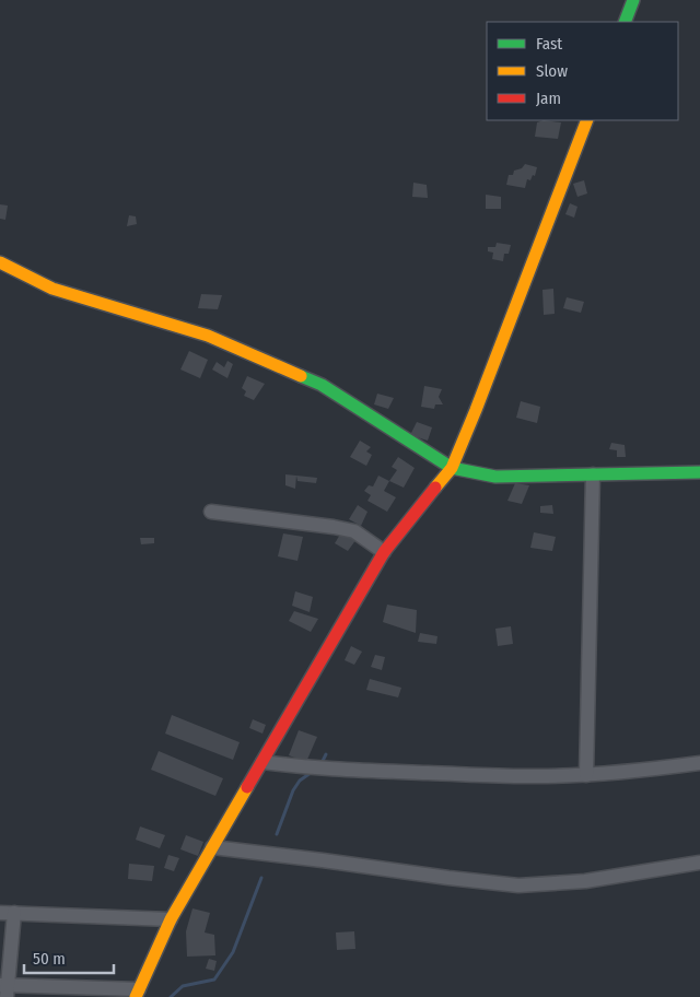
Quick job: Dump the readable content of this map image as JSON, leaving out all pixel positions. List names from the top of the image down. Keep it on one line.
{"legend":["Fast","Slow","Jam"],"scale_bar":"50 m"}
